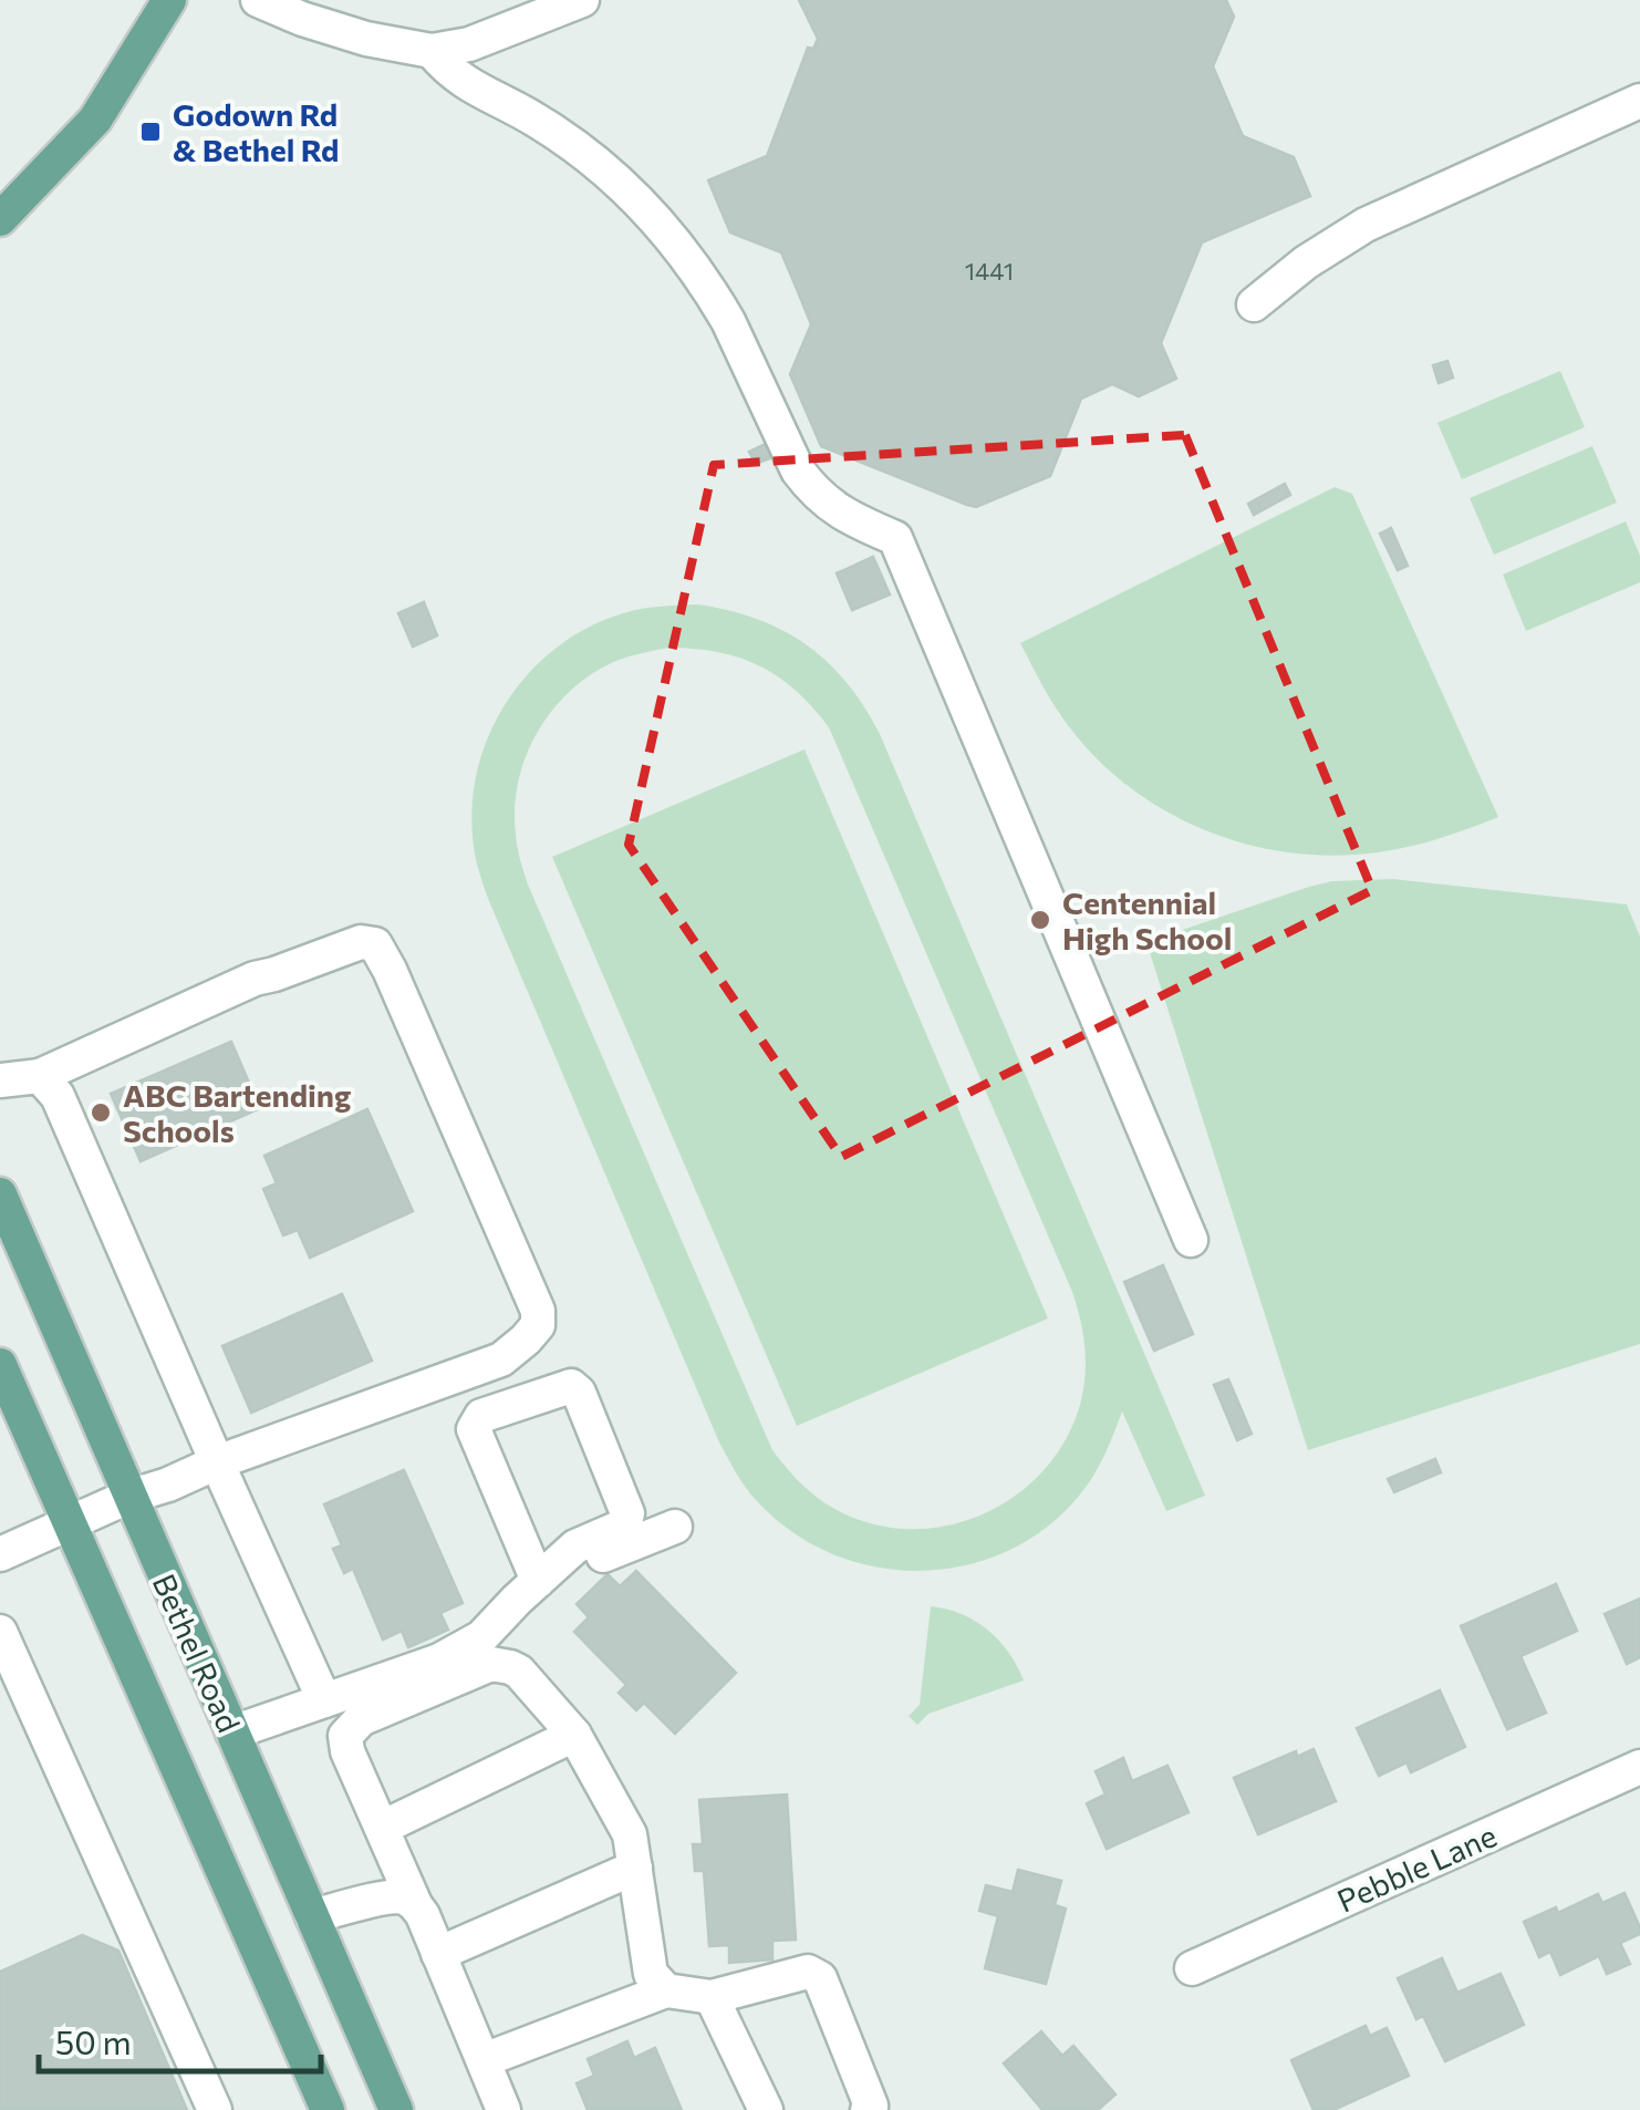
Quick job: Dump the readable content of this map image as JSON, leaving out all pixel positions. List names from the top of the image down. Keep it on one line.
{"streets":{"main road":["Bethel Road"],"street":["Pebble Lane"]},"places":{"transit":["Godown Rd & Bethel Rd"],"other":["Centennial High School","ABC Bartending Schools"]},"house_numbers":["1441"],"scale_bar":"50 m"}
